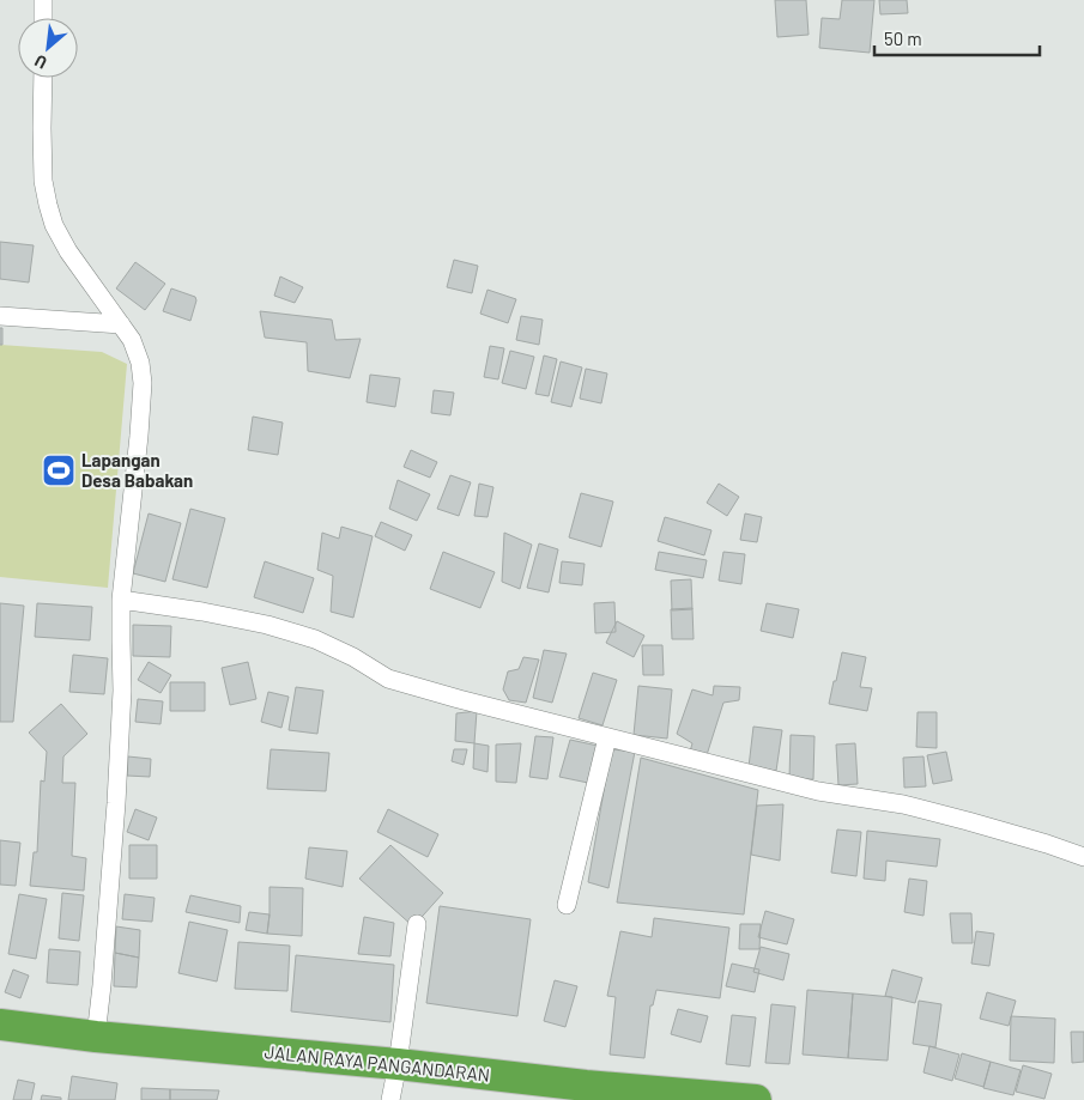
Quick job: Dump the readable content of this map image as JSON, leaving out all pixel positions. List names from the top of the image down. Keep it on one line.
{"streets":{"highway":["JALAN RAYA PANGANDARAN"]},"places":{"sports":["Lapangan Desa Babakan"]},"scale_bar":"50 m","north":"bottom left"}
